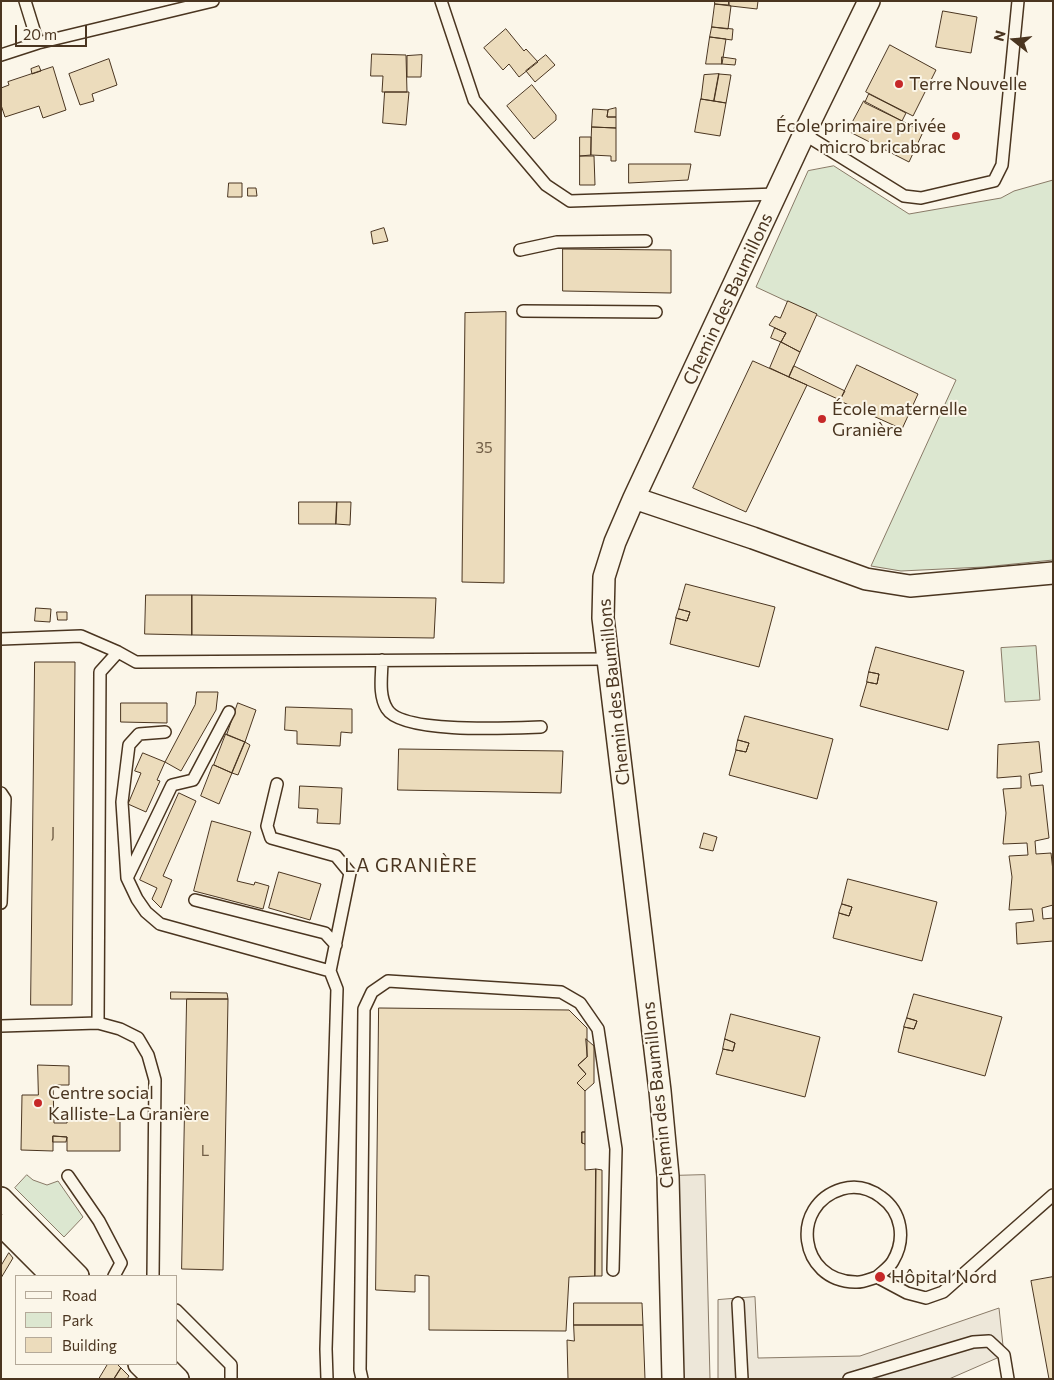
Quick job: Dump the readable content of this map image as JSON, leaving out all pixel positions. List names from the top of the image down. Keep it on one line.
{"streets":{"street":["Chemin des Baumillons"]},"districts":["LA GRANIÈRE"],"places":["Terre Nouvelle","École primaire privée micro bricabrac","École maternelle Granière","Centre social Kalliste-La Granière","Hôpital Nord"],"house_numbers":["35","J","L"],"legend":["Road","Park","Building"],"scale_bar":"20 m","north":"left"}
